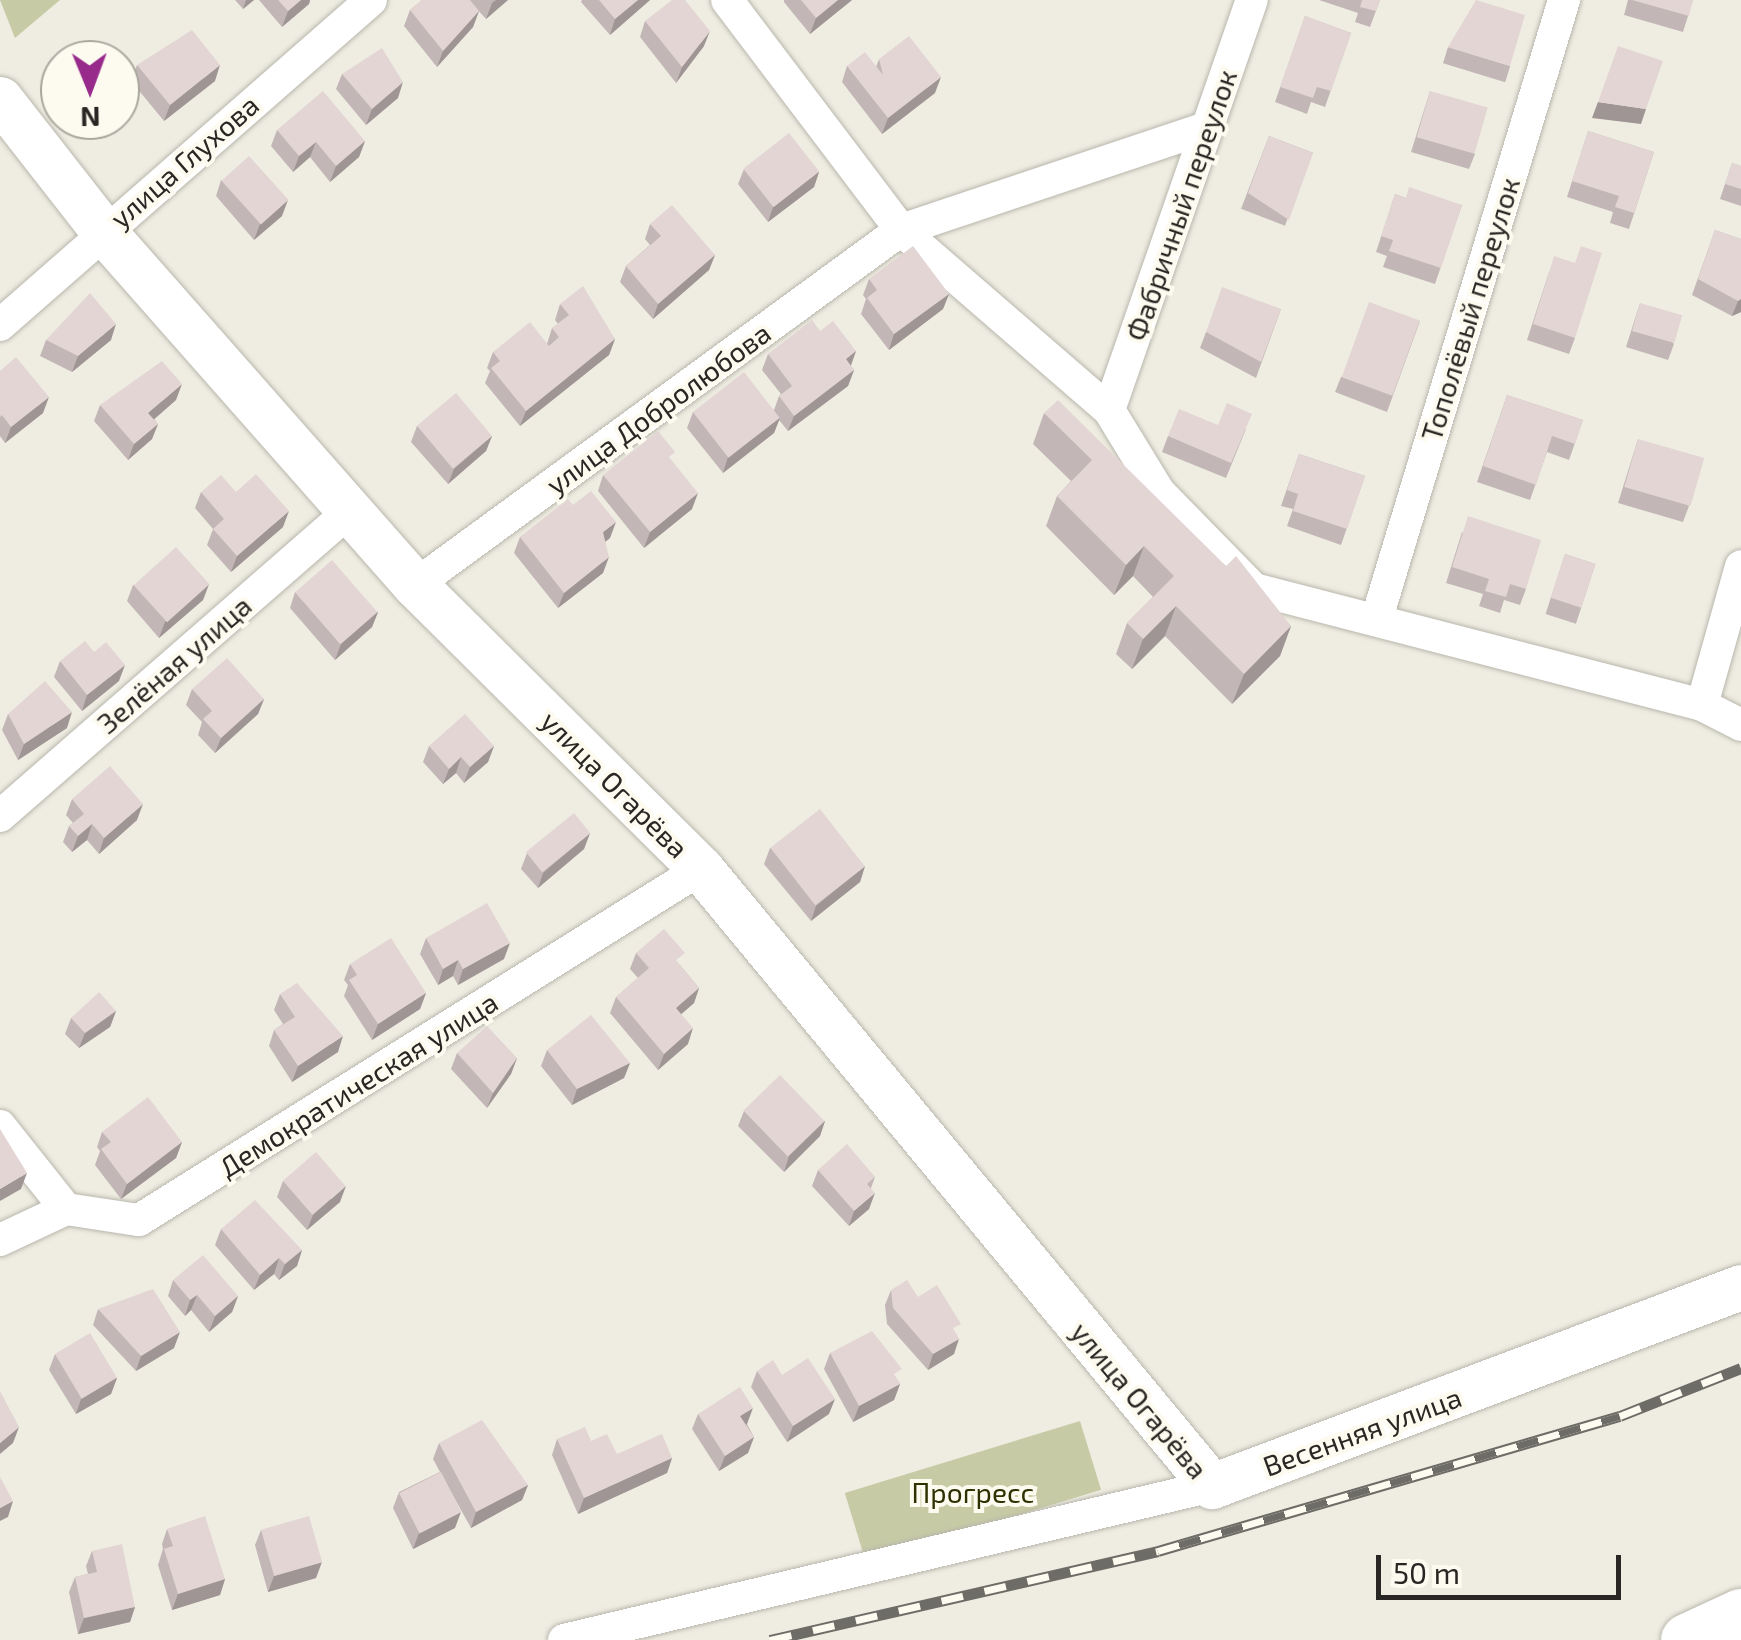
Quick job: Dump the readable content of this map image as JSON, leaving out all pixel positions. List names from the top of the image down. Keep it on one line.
{"streets":{"main road":["улица Огарёва","Весенняя улица"],"street":["улица Глухова","Фабричный переулок","Тополёвый переулок","улица Добролюбова","Зелёная улица","Демократическая улица"]},"crossings":[["улица Глухова","улица Огарёва"],["Фабричный переулок","улица Добролюбова"],["улица Добролюбова","улица Огарёва"],["Зелёная улица","улица Огарёва"],["улица Огарёва","Демократическая улица"],["улица Огарёва","Весенняя улица"]],"parks":["Прогресс"],"scale_bar":"50 m","north":"bottom"}
